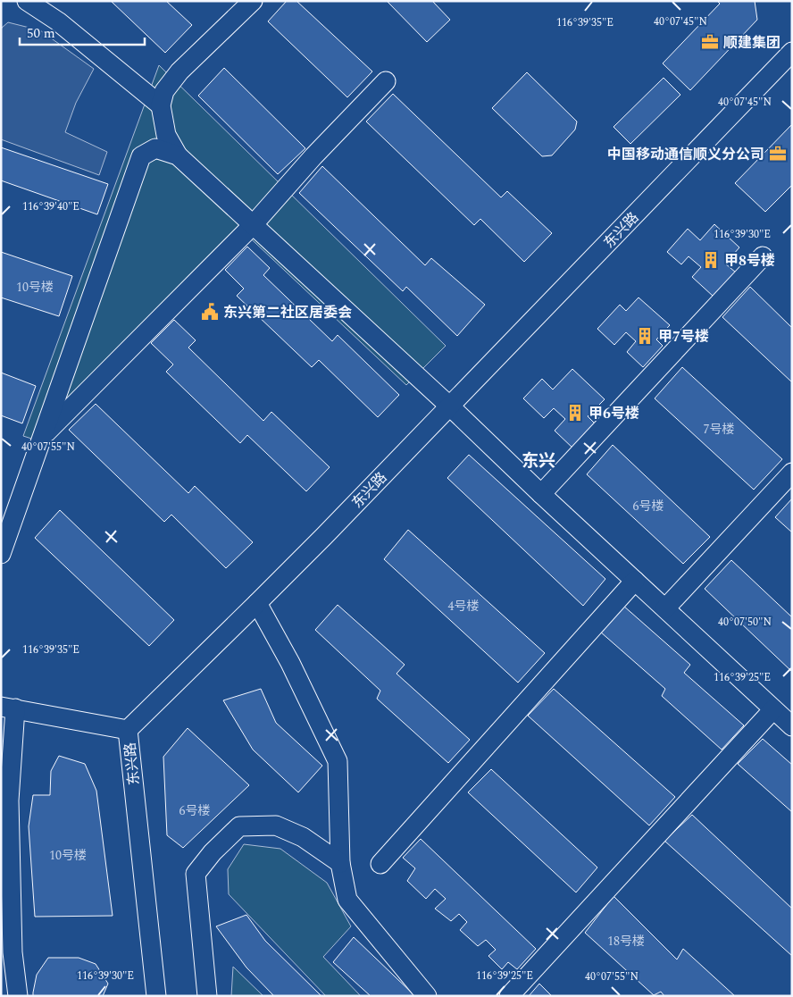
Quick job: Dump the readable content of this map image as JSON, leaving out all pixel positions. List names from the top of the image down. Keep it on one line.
{"streets":{"street":["东兴路"]},"districts":["东兴"],"places":{"office":["顺建集团","中国移动通信顺义分公司"],"building":["甲8号楼","甲7号楼","甲6号楼"],"public building":["东兴第二社区居委会"]},"house_numbers":["10号楼","7号楼","6号楼","4号楼","6号楼","10号楼","18号楼"],"scale_bar":"50 m","coordinates":["40°07'45\"N","116°39'35\"E","116°39'40\"E","116°39'30\"E","40°07'55\"N","40°07'50\"N","116°39'25\"E"]}
